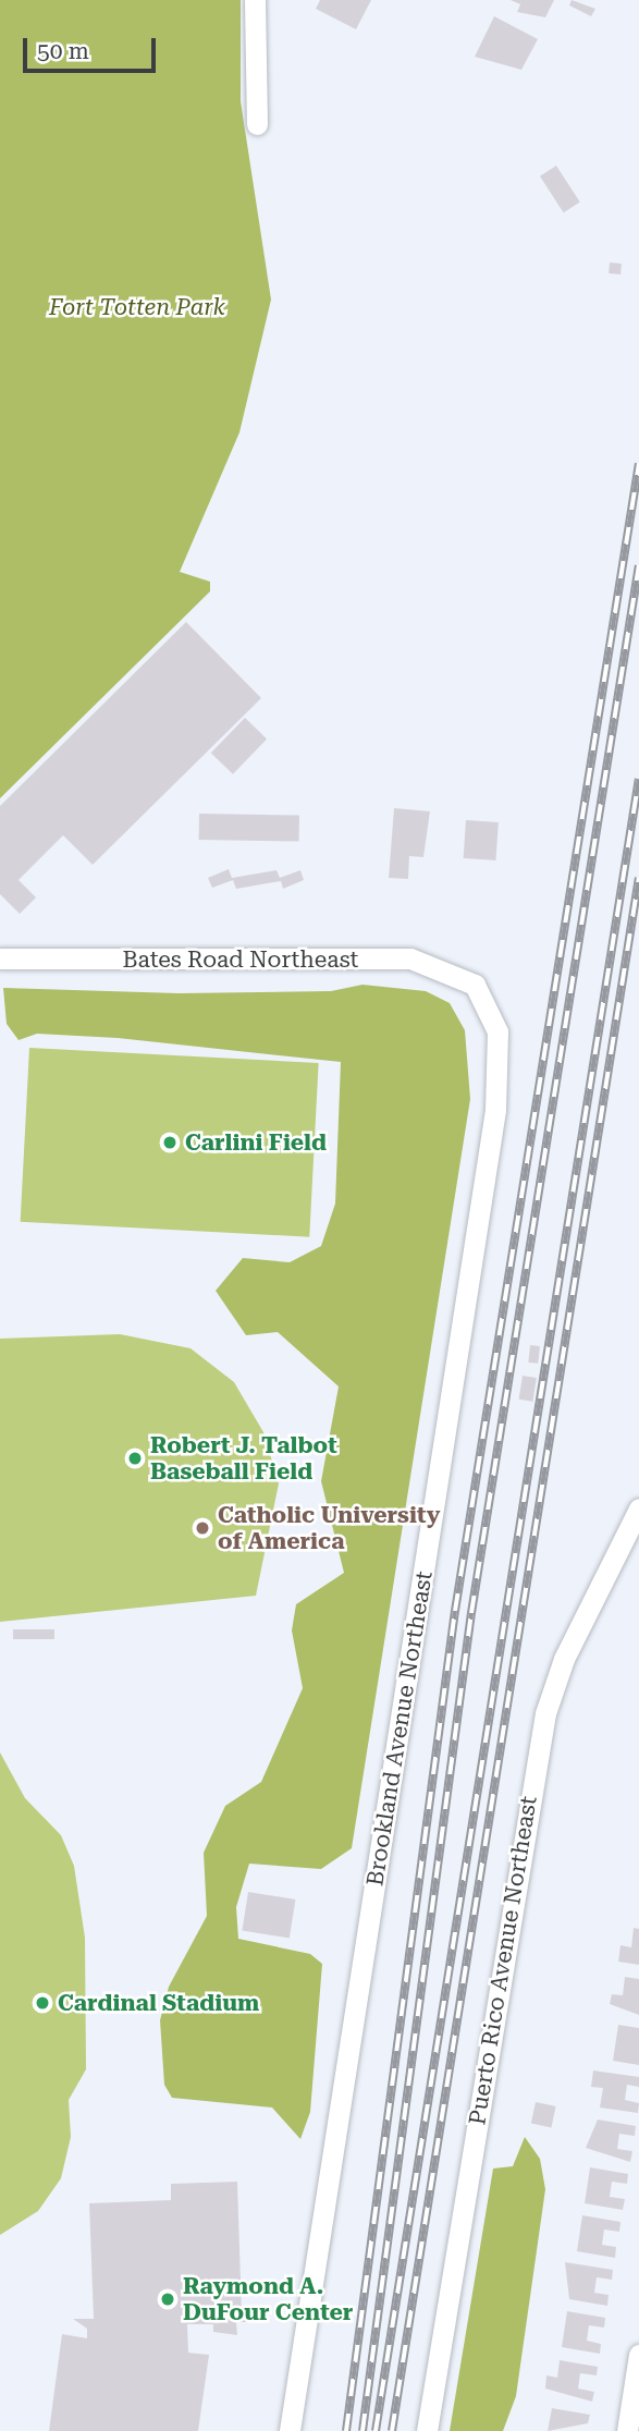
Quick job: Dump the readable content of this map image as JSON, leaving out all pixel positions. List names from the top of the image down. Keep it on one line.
{"streets":{"street":["Bates Road Northeast","Brookland Avenue Northeast","Puerto Rico Avenue Northeast"]},"crossings":[["Bates Road Northeast","Brookland Avenue Northeast"]],"parks":["Fort Totten Park"],"places":["Carlini Field","Robert J. Talbot Baseball Field","Catholic University of America","Cardinal Stadium","Raymond A. DuFour Center"],"scale_bar":"50 m"}
